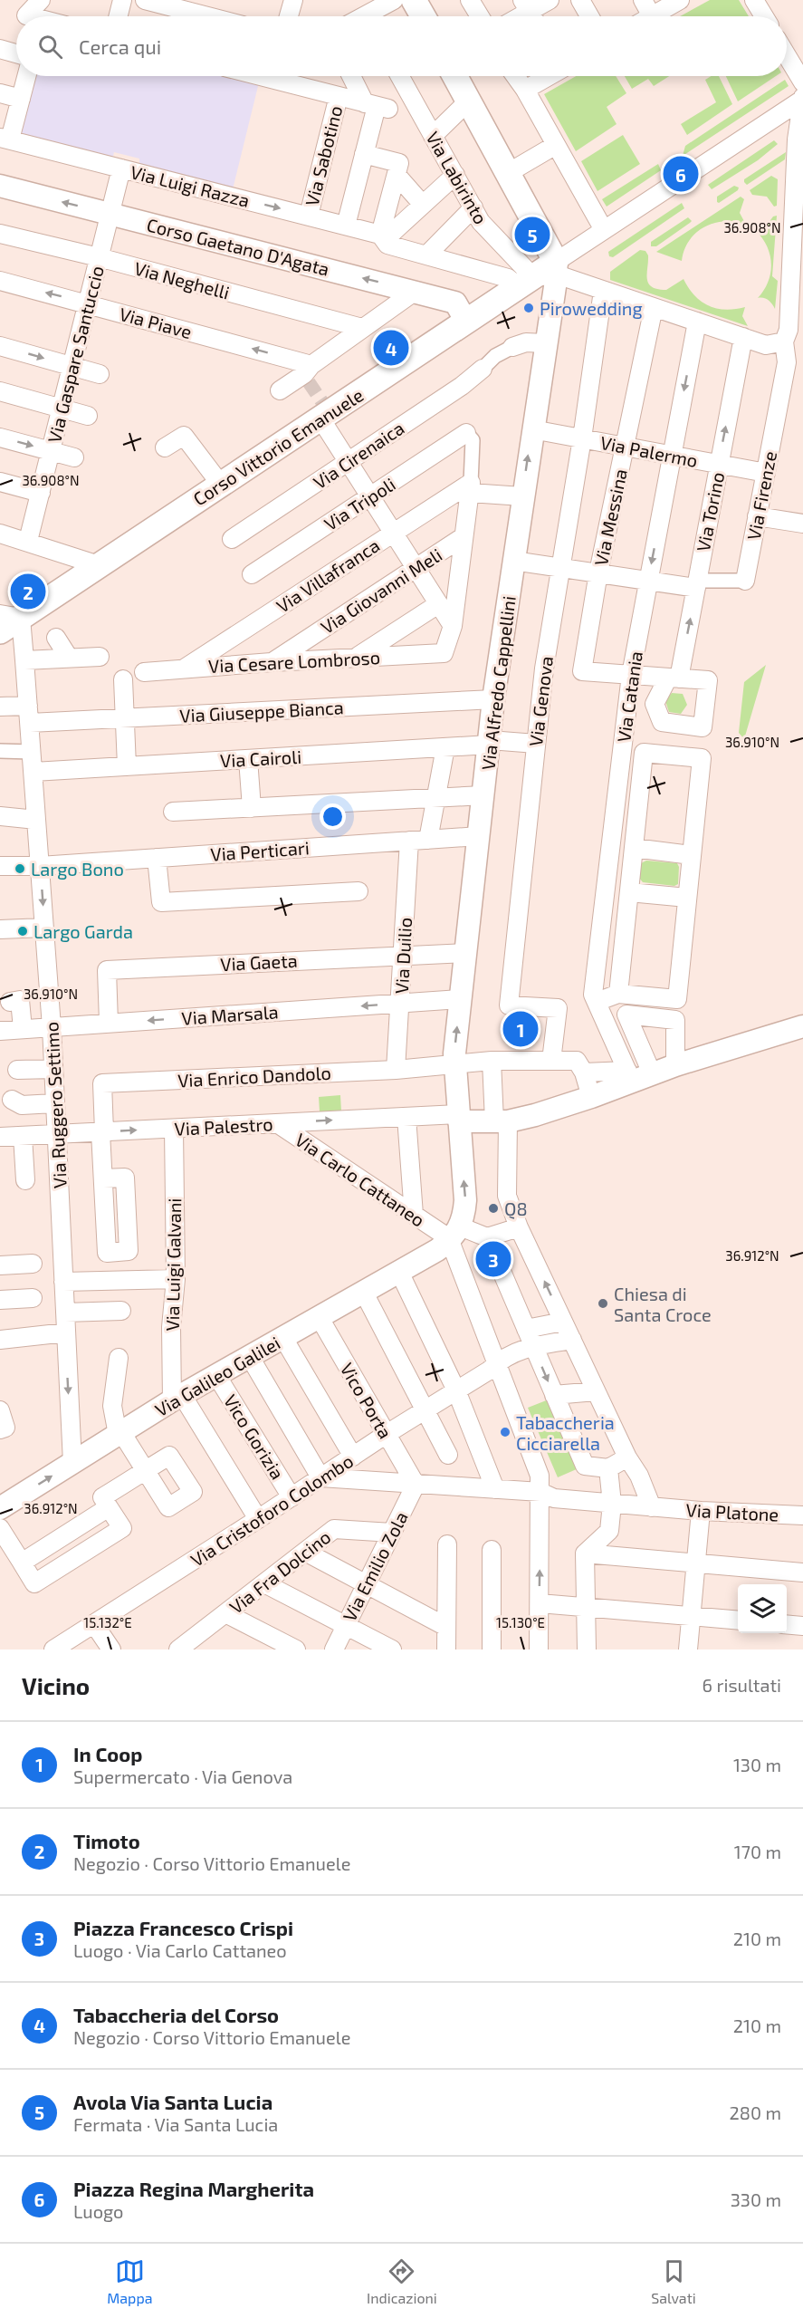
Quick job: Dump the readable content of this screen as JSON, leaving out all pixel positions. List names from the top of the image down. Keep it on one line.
{"streets":{"main road":["Corso Vittorio Emanuele"],"street":["Via Sabotino","Via Labirinto","Via Luigi Razza","Corso Gaetano D'Agata","Via Neghelli","Via Piave","Via Gaspare Santuccio","Via Palermo","Via Cirenaica","Via Firenze","Via Tripoli","Via Torino","Via Messina","Via Villafranca","Via Giovanni Meli","Via Cesare Lombroso","Via Alfredo Cappellini","Via Catania","Via Genova","Via Giuseppe Bianca","Via Cairoli","Via Perticari","Via Duilio","Via Gaeta","Via Marsala","Via Enrico Dandolo","Via Ruggero Settimo","Via Palestro","Via Carlo Cattaneo","Via Luigi Galvani","Via Galileo Galilei","Vico Porta","Vico Gorizia","Via Cristoforo Colombo","Via Platone","Via Emilio Zola","Via Fra Dolcino"]},"crossings":[["Via Sabotino","Via Luigi Razza"],["Via Labirinto","Via Luigi Razza"],["Via Labirinto","Corso Vittorio Emanuele"],["Via Labirinto","Via Alfredo Cappellini"],["Via Luigi Razza","Via Gaspare Santuccio"],["Via Luigi Razza","Corso Vittorio Emanuele"],["Via Luigi Razza","Via Firenze"],["Via Luigi Razza","Via Torino"],["Via Luigi Razza","Via Messina"],["Via Luigi Razza","Via Alfredo Cappellini"],["Via Luigi Razza","Via Catania"],["Via Luigi Razza","Via Genova"],["Corso Gaetano D'Agata","Via Gaspare Santuccio"],["Corso Gaetano D'Agata","Corso Vittorio Emanuele"],["Via Neghelli","Via Gaspare Santuccio"],["Via Piave","Via Gaspare Santuccio"],["Corso Vittorio Emanuele","Via Alfredo Cappellini"],["Corso Vittorio Emanuele","Via Ruggero Settimo"],["Via Palermo","Via Firenze"],["Via Palermo","Via Torino"],["Via Palermo","Via Messina"],["Via Palermo","Via Alfredo Cappellini"],["Via Palermo","Via Catania"],["Via Palermo","Via Genova"],["Via Firenze","Via Torino"],["Via Torino","Via Messina"],["Via Torino","Via Catania"],["Via Messina","Via Catania"],["Via Villafranca","Via Cesare Lombroso"],["Via Giovanni Meli","Via Cesare Lombroso"],["Via Alfredo Cappellini","Via Giuseppe Bianca"],["Via Alfredo Cappellini","Via Cairoli"],["Via Alfredo Cappellini","Via Perticari"],["Via Alfredo Cappellini","Via Gaeta"],["Via Alfredo Cappellini","Via Marsala"],["Via Alfredo Cappellini","Via Enrico Dandolo"],["Via Alfredo Cappellini","Via Palestro"],["Via Alfredo Cappellini","Via Carlo Cattaneo"],["Via Alfredo Cappellini","Via Galileo Galilei"],["Via Genova","Via Cairoli"],["Via Genova","Via Enrico Dandolo"],["Via Giuseppe Bianca","Via Ruggero Settimo"],["Via Cairoli","Via Ruggero Settimo"],["Via Perticari","Via Duilio"],["Via Perticari","Via Ruggero Settimo"],["Via Duilio","Via Gaeta"],["Via Duilio","Via Marsala"],["Via Duilio","Via Enrico Dandolo"],["Via Gaeta","Via Marsala"],["Via Marsala","Via Ruggero Settimo"],["Via Enrico Dandolo","Via Palestro"],["Via Ruggero Settimo","Via Palestro"],["Via Ruggero Settimo","Via Galileo Galilei"],["Via Palestro","Via Carlo Cattaneo"],["Via Palestro","Via Luigi Galvani"],["Via Carlo Cattaneo","Via Galileo Galilei"],["Via Luigi Galvani","Via Galileo Galilei"],["Via Galileo Galilei","Vico Porta"],["Via Galileo Galilei","Vico Gorizia"],["Vico Porta","Via Cristoforo Colombo"],["Vico Porta","Via Platone"],["Vico Porta","Via Emilio Zola"],["Vico Gorizia","Via Cristoforo Colombo"],["Via Cristoforo Colombo","Via Platone"],["Via Platone","Via Emilio Zola"],["Via Emilio Zola","Via Fra Dolcino"]],"one_way":["Via Torino","Via Marsala"],"places":["Pirowedding","Largo Bono","Largo Garda","Q8","Chiesa di Santa Croce","Tabaccheria Cicciarella"],"page":{"search":"Cerca qui","pins":["6","5","4","2","1","3"],"heading":["Vicino","6 risultati"],"list":[{"mark":"1","name":"In Coop","note":"Supermercato · Via Genova","value":"130 m"},{"mark":"2","name":"Timoto","note":"Negozio · Corso Vittorio Emanuele","value":"170 m"},{"mark":"3","name":"Piazza Francesco Crispi","note":"Luogo · Via Carlo Cattaneo","value":"210 m"},{"mark":"4","name":"Tabaccheria del Corso","note":"Negozio · Corso Vittorio Emanuele","value":"210 m"},{"mark":"5","name":"Avola Via Santa Lucia","note":"Fermata · Via Santa Lucia","value":"280 m"},{"mark":"6","name":"Piazza Regina Margherita","note":"Luogo","value":"330 m"}],"nav":["Mappa","Indicazioni","Salvati"]},"coordinates":["36.908°N","36.910°N","36.912°N","15.132°E","15.130°E"]}
